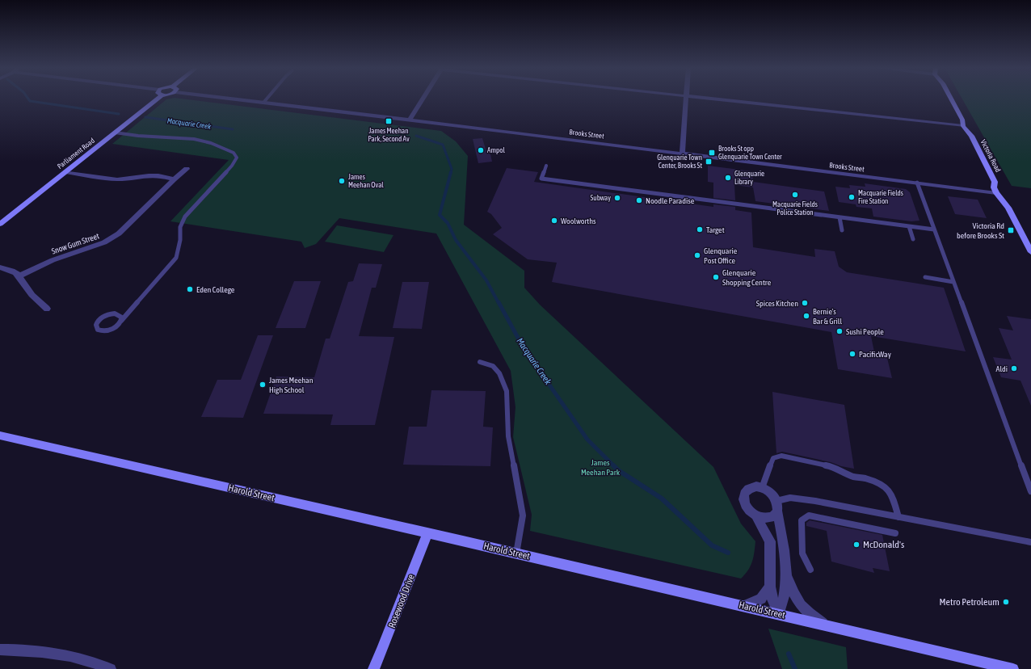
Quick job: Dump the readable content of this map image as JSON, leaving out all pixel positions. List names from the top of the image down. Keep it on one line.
{"streets":{"street":["Brooks Street","Parliament Road","Victoria Road","Snow Gum Street","Harold Street","Rosewood Drive"]},"crossings":[["Brooks Street","Victoria Road"],["Harold Street","Rosewood Drive"]],"water":["Macquarie Creek"],"parks":["James Meehan Park"],"places":{"transit":["James Meehan Park, Second Av","Brooks St opp Glenquarie Town Center","Glenquarie Town Center, Brooks St","Victoria Rd before Brooks St"],"other":["Ampol","Glenquarie Library","James Meehan Oval","Macquarie Fields Police Station","Macquarie Fields Fire Station","Subway","Noodle Paradise","Woolworths","Target","Glenquarie Post Office","Glenquarie Shopping Centre","Eden College","Spices Kitchen","Bernie's Bar & Grill","Sushi People","PacificWay","Aldi","James Meehan High School","McDonald's","Metro Petroleum"]}}
